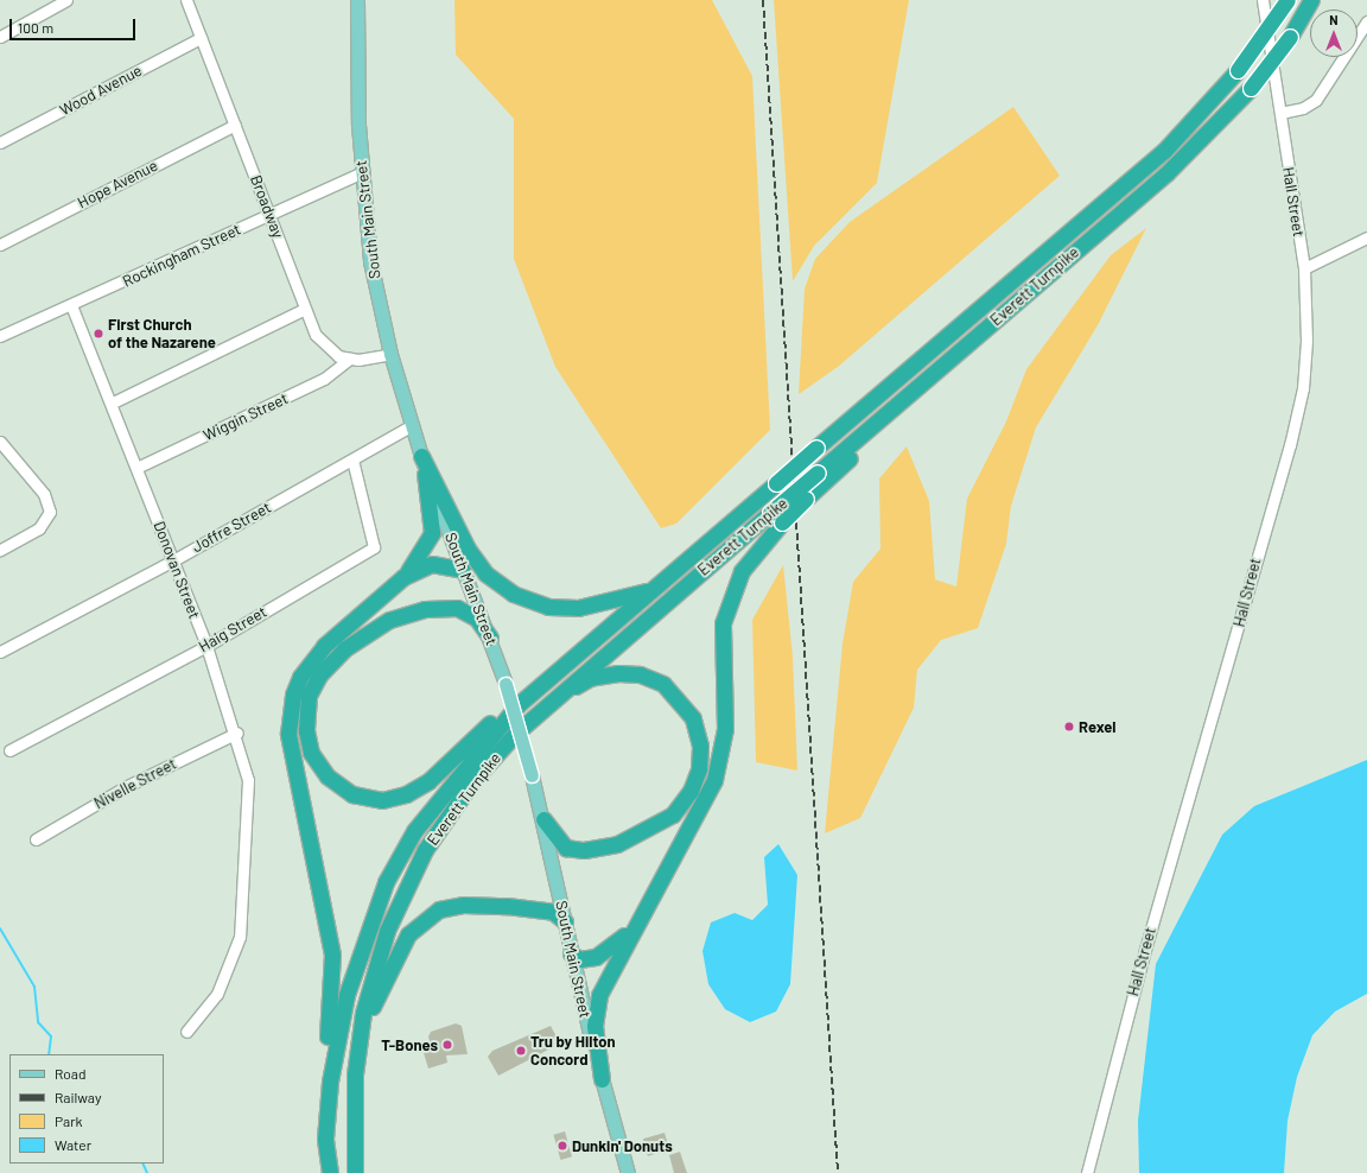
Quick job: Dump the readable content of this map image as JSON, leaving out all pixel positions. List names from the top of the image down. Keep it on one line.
{"streets":{"highway":["Everett Turnpike"],"main road":["South Main Street"],"street":["Wood Avenue","Hope Avenue","Hall Street","Broadway","Rockingham Street","Wiggin Street","Joffre Street","Donovan Street","Haig Street","Nivelle Street"]},"crossings":[["Wood Avenue","Broadway"],["Hope Avenue","Broadway"],["Broadway","Rockingham Street"],["Broadway","Wiggin Street"],["South Main Street","Rockingham Street"],["South Main Street","Joffre Street"],["Rockingham Street","Donovan Street"],["Wiggin Street","Donovan Street"],["Joffre Street","Donovan Street"],["Joffre Street","Haig Street"],["Donovan Street","Haig Street"],["Donovan Street","Nivelle Street"]],"places":["First Church of the Nazarene","Rexel","T-Bones","Tru by Hilton Concord","Dunkin' Donuts"],"legend":["Road","Railway","Park","Water"],"scale_bar":"100 m","north":"top"}
